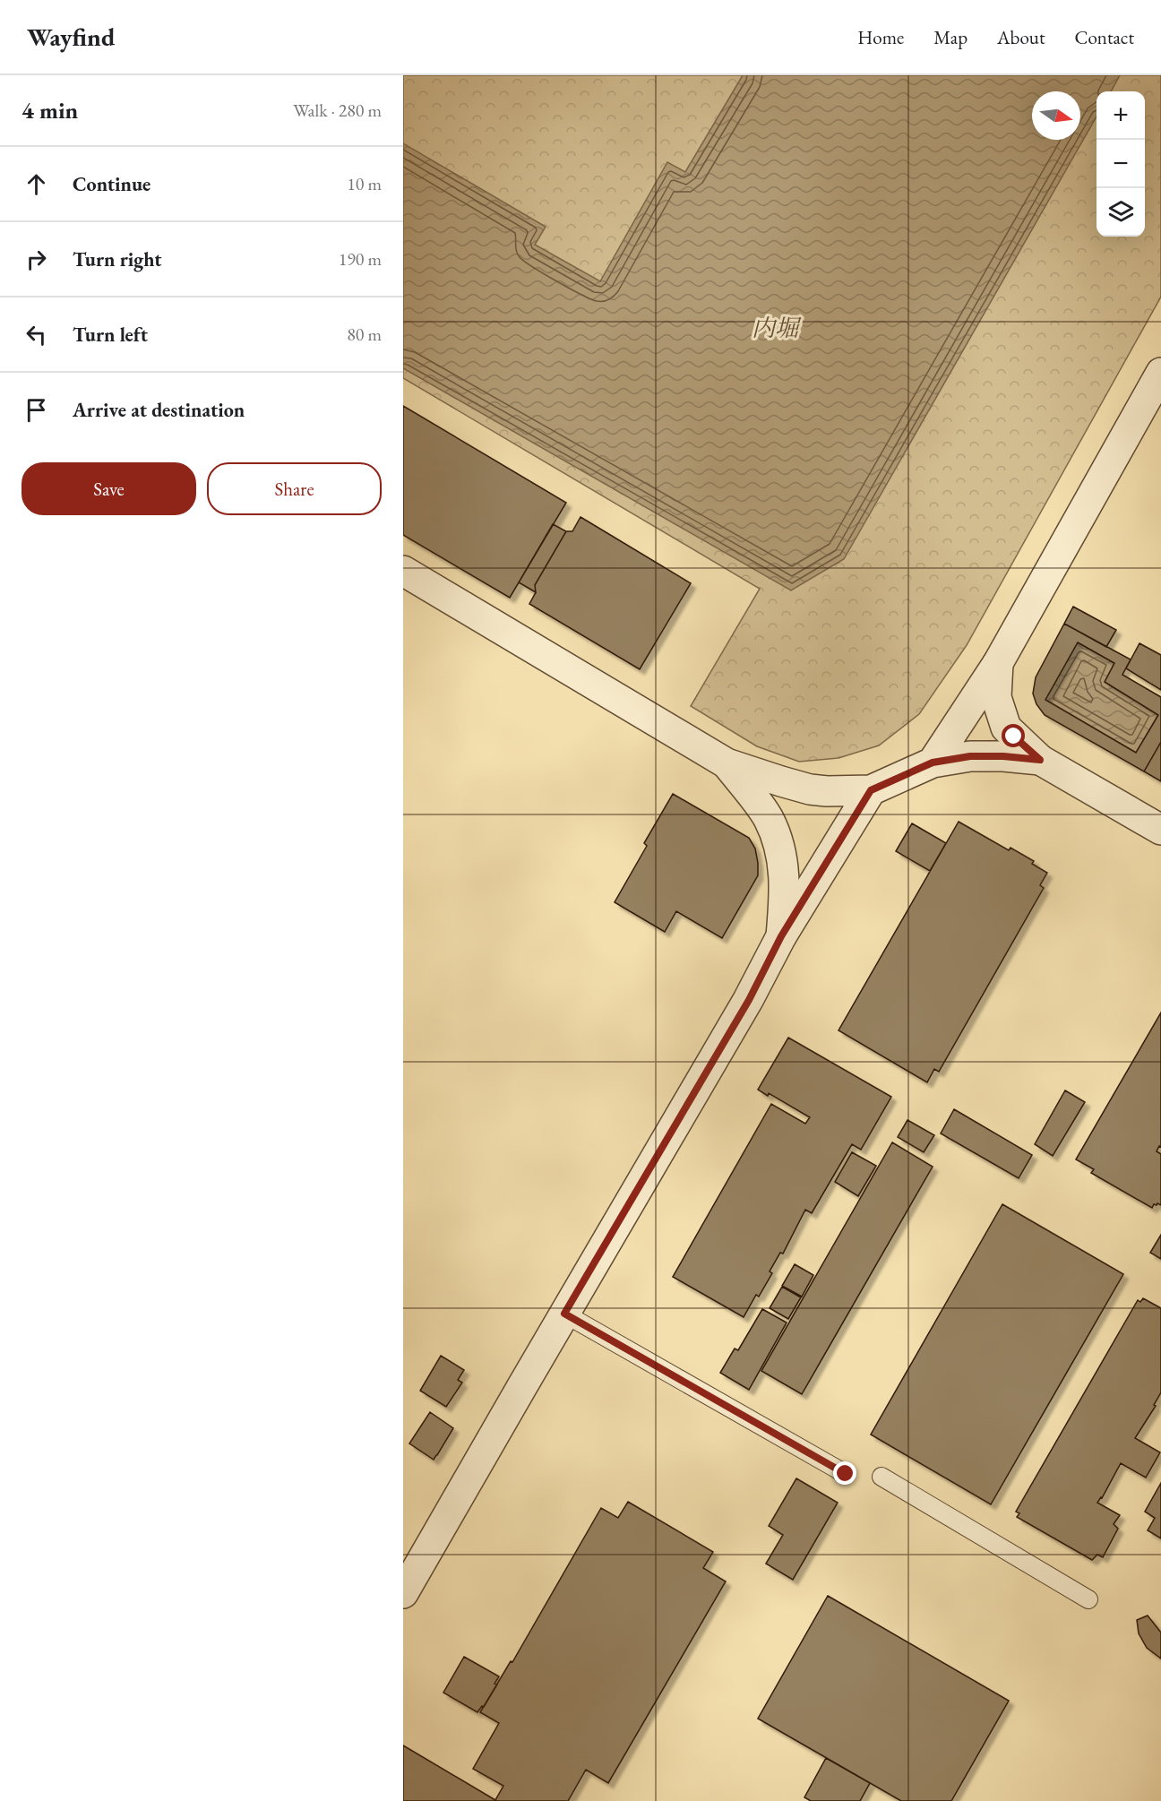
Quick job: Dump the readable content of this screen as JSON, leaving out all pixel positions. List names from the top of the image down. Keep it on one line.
{"water":["内堀"],"north":"right","page":{"header":"Wayfind","nav":["Home","Map","About","Contact"],"heading":["4 min","Walk · 280 m"],"map_buttons":["+","−"],"list":[["Continue","10 m"],["Turn right","190 m"],["Turn left","80 m"],"Arrive at destination"],"buttons":["Save","Share"]}}
